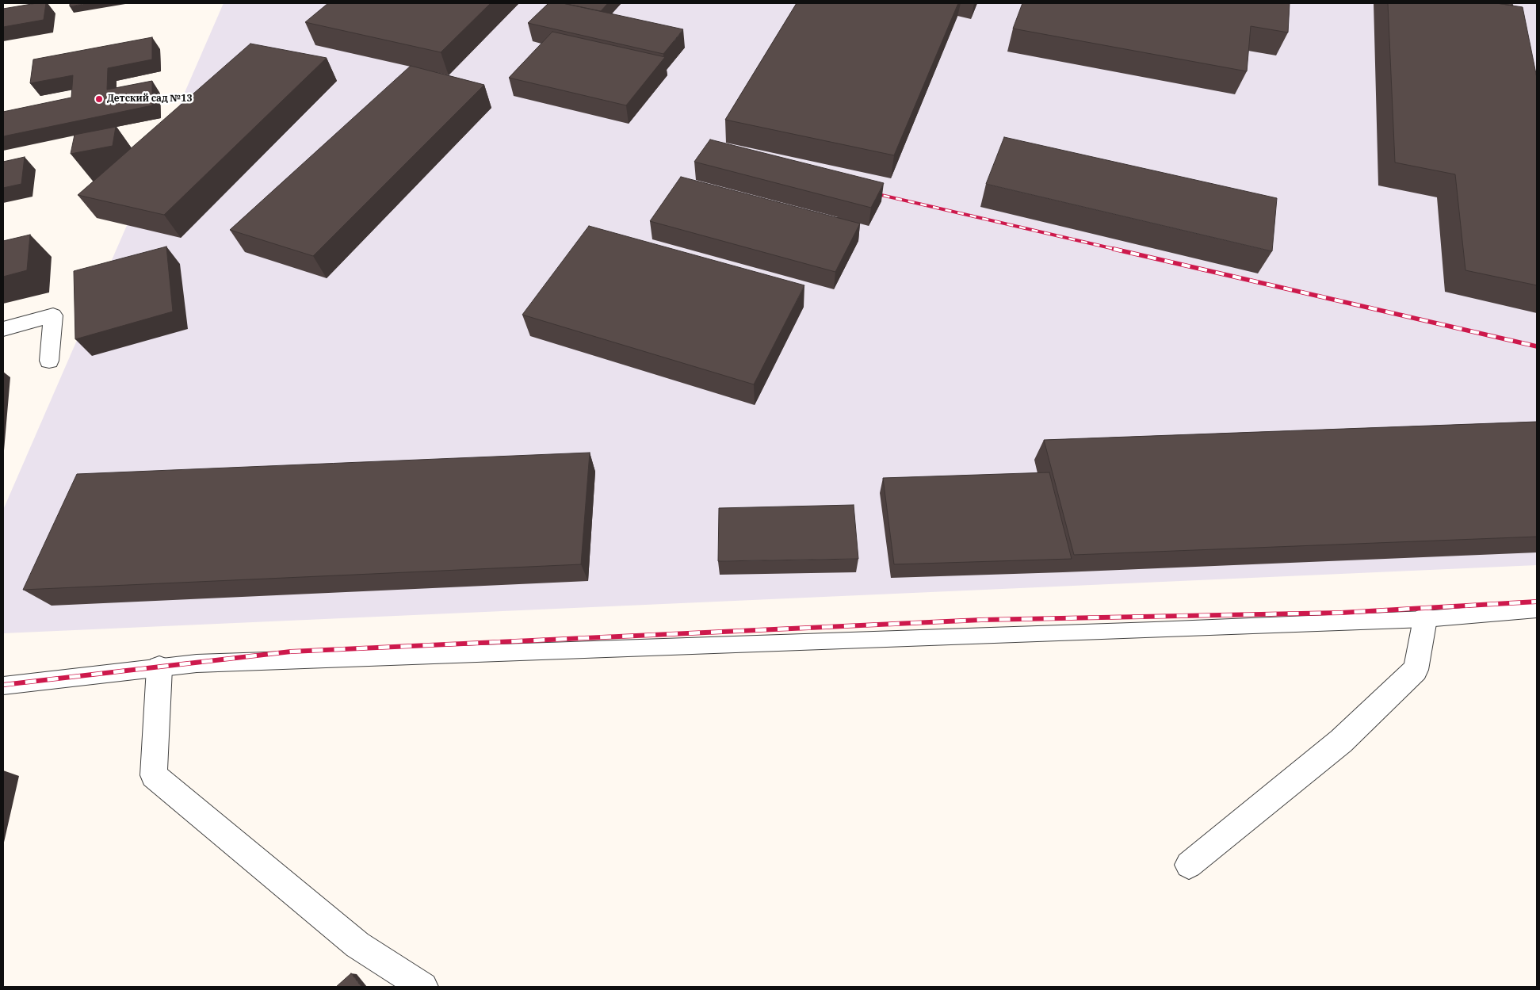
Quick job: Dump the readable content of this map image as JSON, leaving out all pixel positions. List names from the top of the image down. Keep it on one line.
{"places":["Детский сад №13"]}
